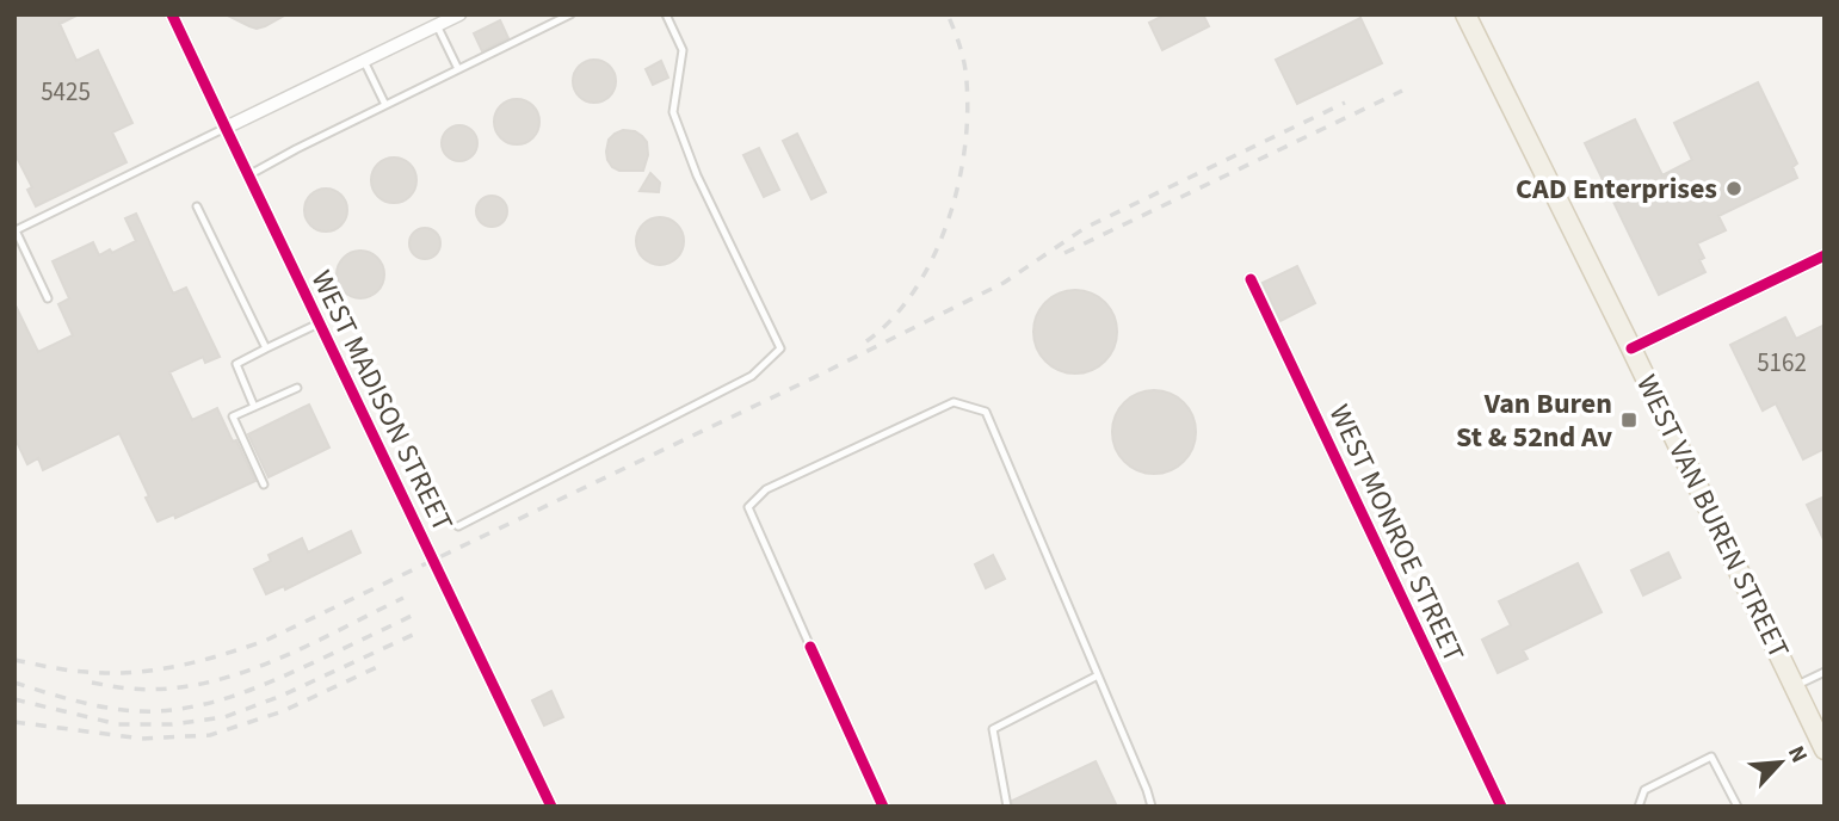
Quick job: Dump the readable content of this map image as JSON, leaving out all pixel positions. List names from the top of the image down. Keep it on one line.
{"streets":{"main road":["WEST VAN BUREN STREET"],"street":["WEST MADISON STREET","WEST MONROE STREET"]},"places":{"other":["CAD Enterprises"],"transit":["Van Buren St & 52nd Av"]},"house_numbers":["5425","5162"],"north":"top right"}
